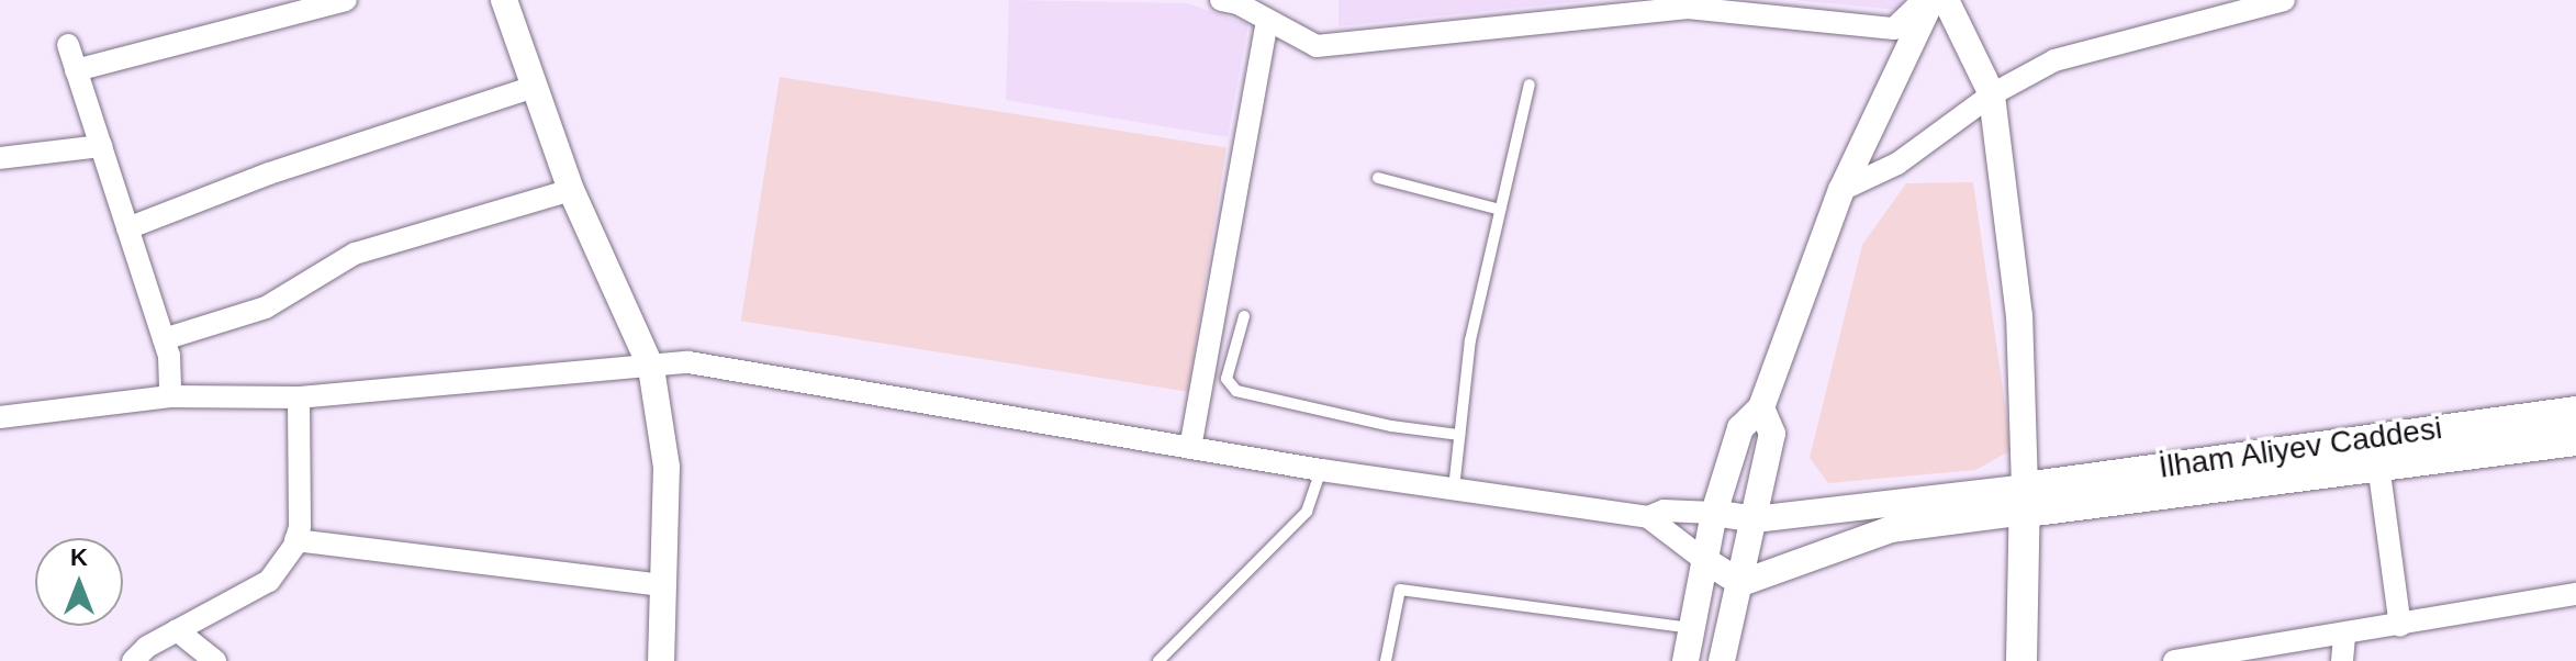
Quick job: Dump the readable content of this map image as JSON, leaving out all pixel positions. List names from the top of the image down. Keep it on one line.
{"streets":{"main road":["İlham Aliyev Caddesi"]},"north":"top"}
